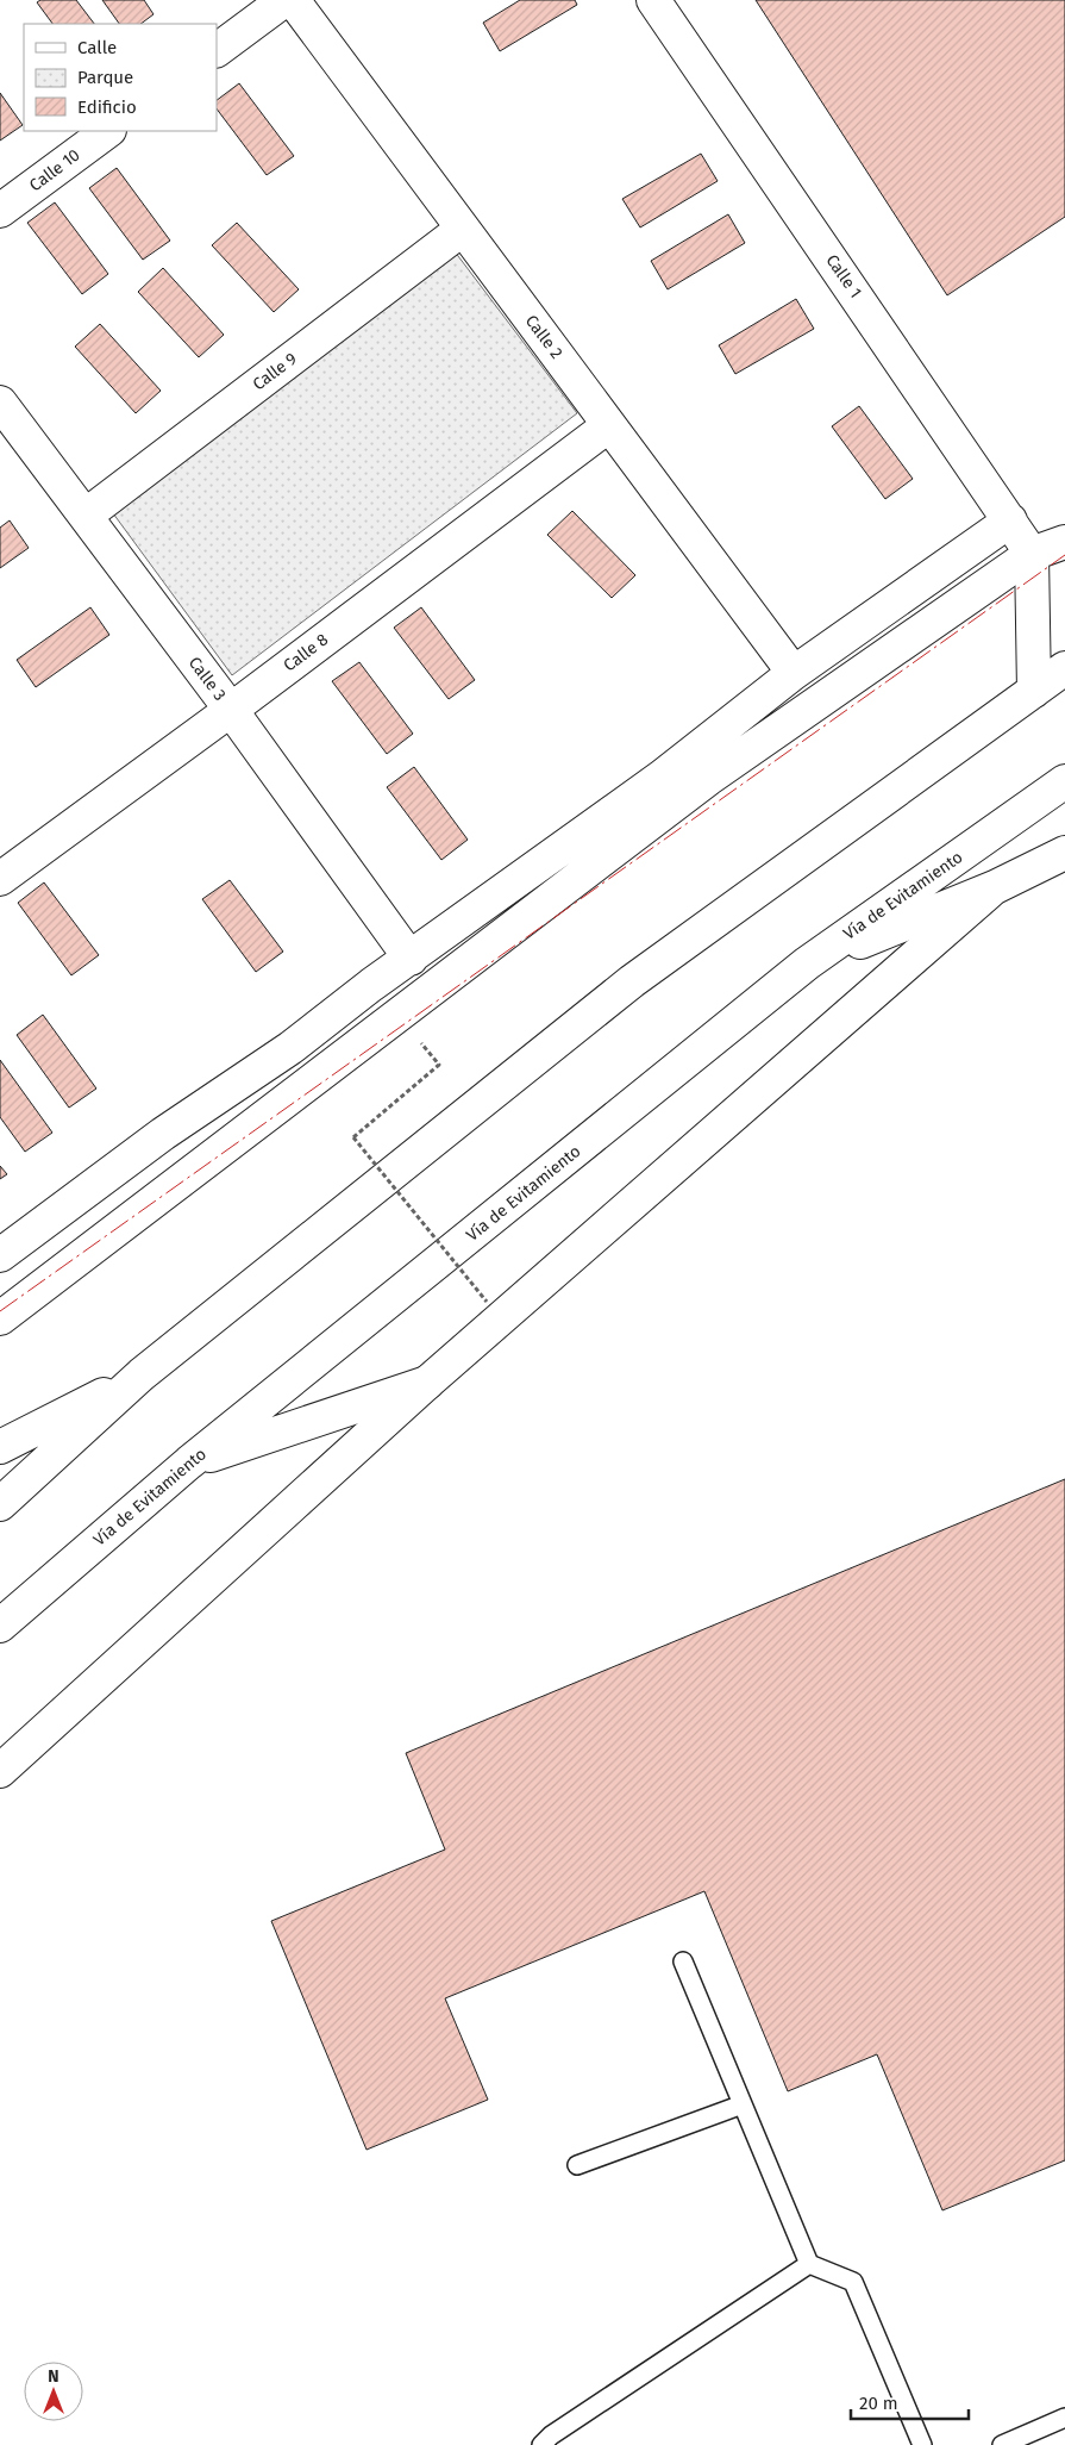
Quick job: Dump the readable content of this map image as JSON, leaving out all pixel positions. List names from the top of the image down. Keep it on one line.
{"streets":{"main road":["Calle 10","Calle 1","Calle 2","Calle 9","Calle 8","Calle 3","Vía de Evitamiento"]},"crossings":[["Calle 2","Calle 9"],["Calle 2","Calle 8"],["Calle 9","Calle 3"],["Calle 8","Calle 3"]],"legend":["Calle","Parque","Edificio"],"scale_bar":"20 m","north":"top"}
